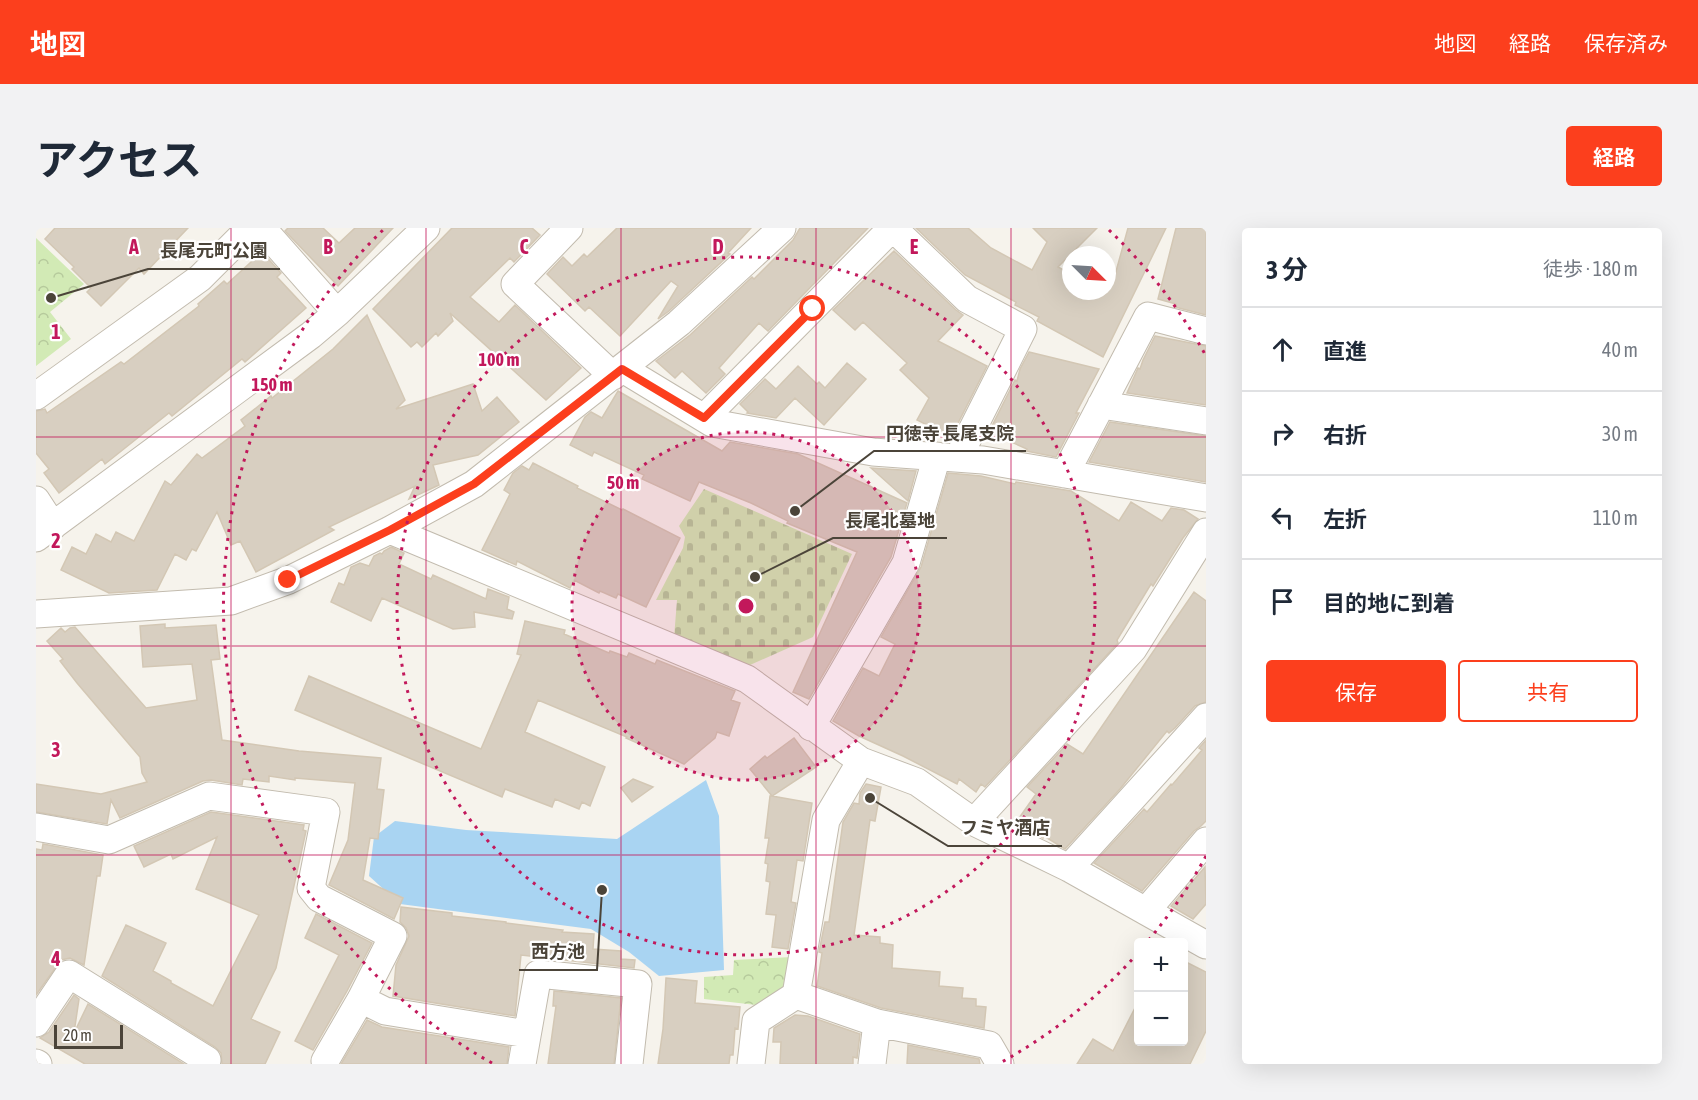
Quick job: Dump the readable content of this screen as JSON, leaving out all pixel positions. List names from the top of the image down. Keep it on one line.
{"places":["長尾元町公園","円徳寺 長尾支院","長尾北墓地","フミヤ酒店","西方池"],"scale_bar":"20 m","north":"bottom right","page":{"header":"地図","nav":["地図","経路","保存済み"],"title":"アクセス","buttons":["経路",["保存","共有"]],"heading":["3 分","徒歩 · 180 m"],"list":[["直進","40 m"],["右折","30 m"],["左折","110 m"],"目的地に到着"],"map_buttons":["+","−"],"scale":"20 m"},"grid":{"columns":["A","B","C","D","E"],"rows":["1","2","3","4"]},"rings":["100 m","150 m","50 m"]}
